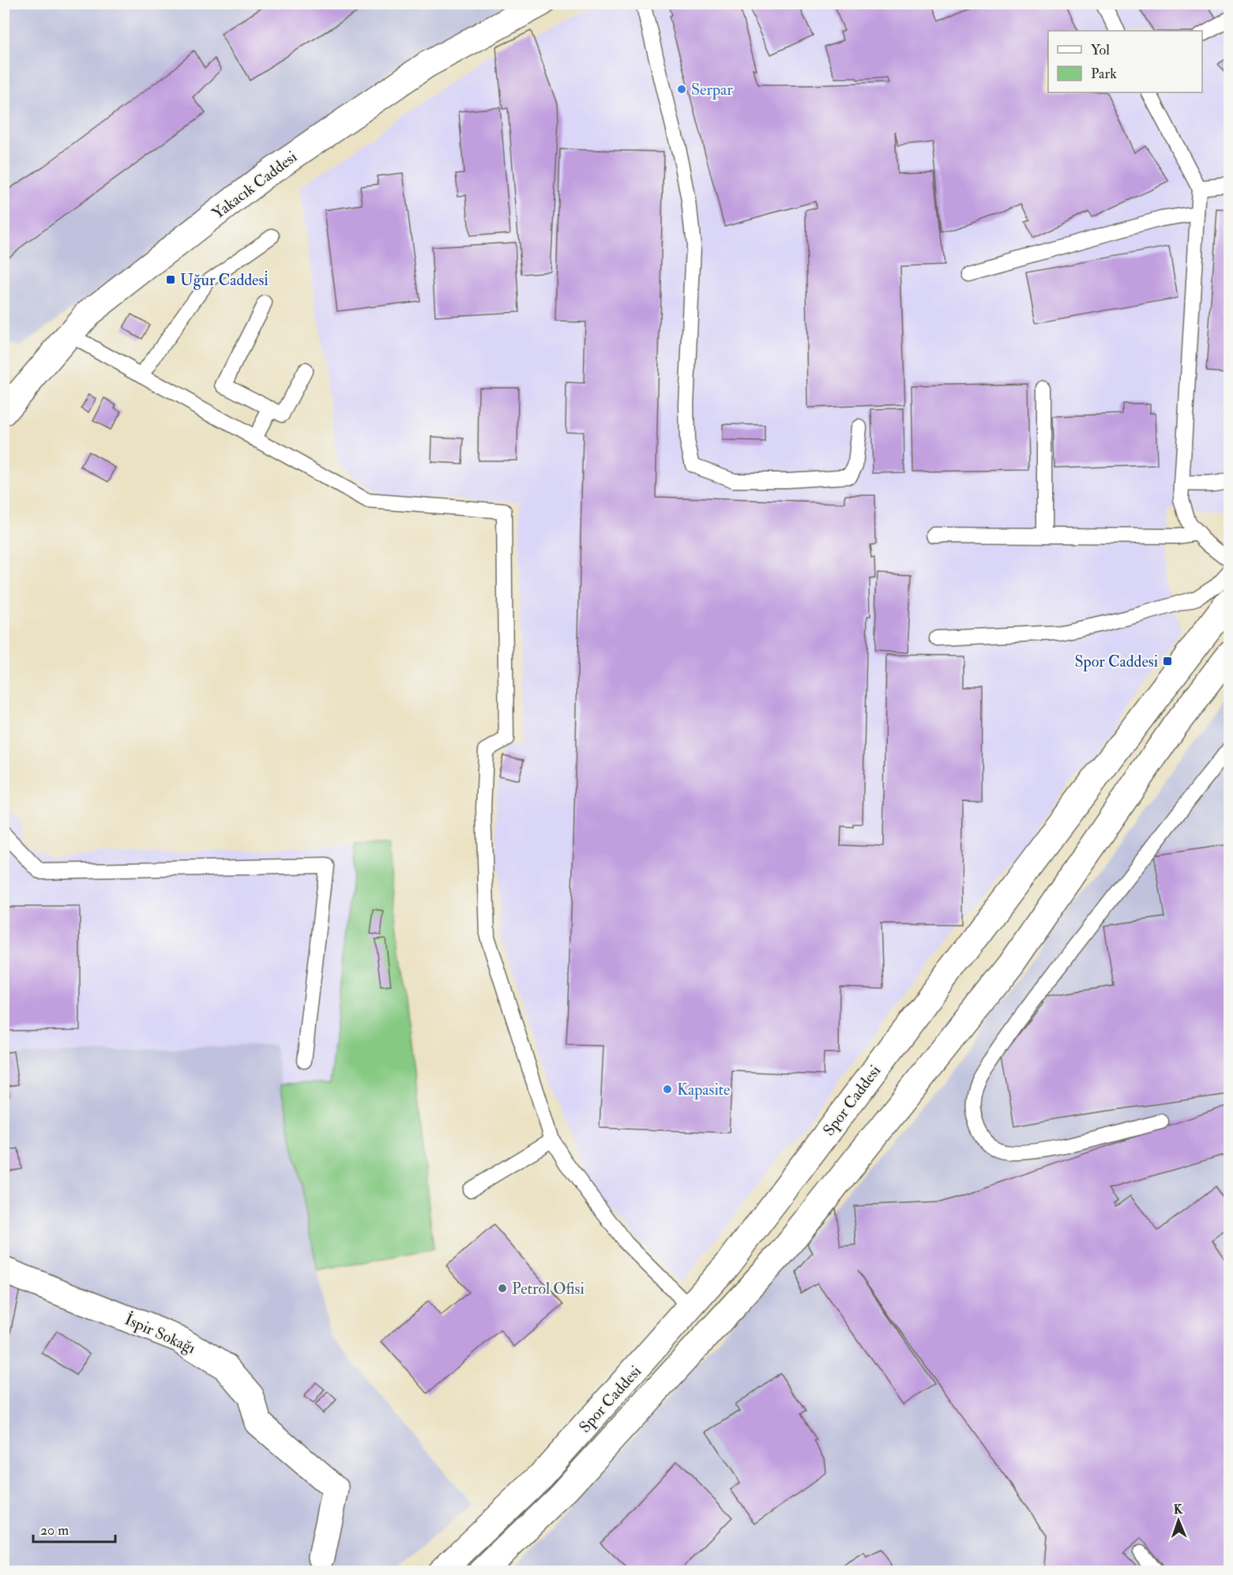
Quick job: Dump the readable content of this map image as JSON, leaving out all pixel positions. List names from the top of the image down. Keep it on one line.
{"streets":{"main road":["Yakacık Caddesi","Spor Caddesi","İspir Sokağı"]},"places":{"other":["Serpar","Kapasite","Petrol Ofisi"],"transit":["Uğur Caddesi̇","Spor Caddesi"]},"legend":["Yol","Park"],"scale_bar":"20 m","north":"top"}
